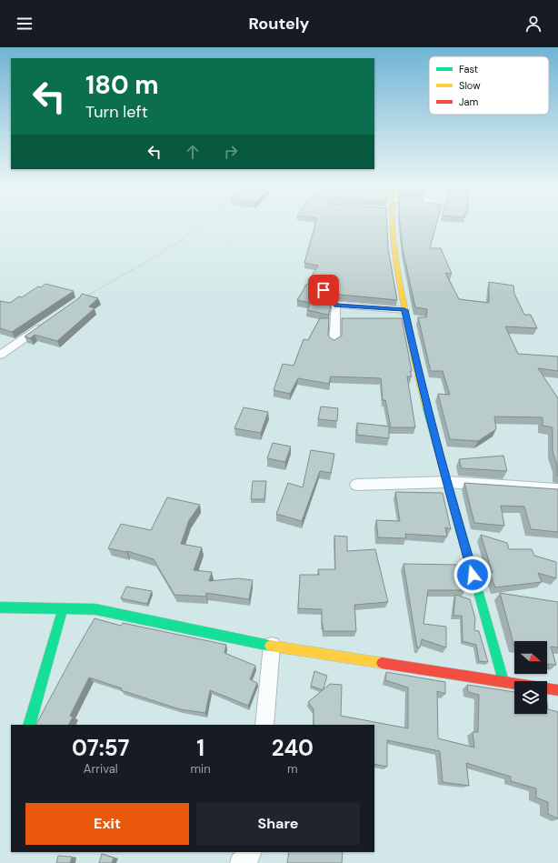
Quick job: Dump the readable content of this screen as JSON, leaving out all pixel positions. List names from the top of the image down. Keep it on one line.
{"legend":["Fast","Slow","Jam"],"north":"right","page":{"header":"Routely","turn":["180 m","Turn left"],"eta":["07:57","Arrival","1","min","240","m"],"buttons":["Exit","Share"]}}
